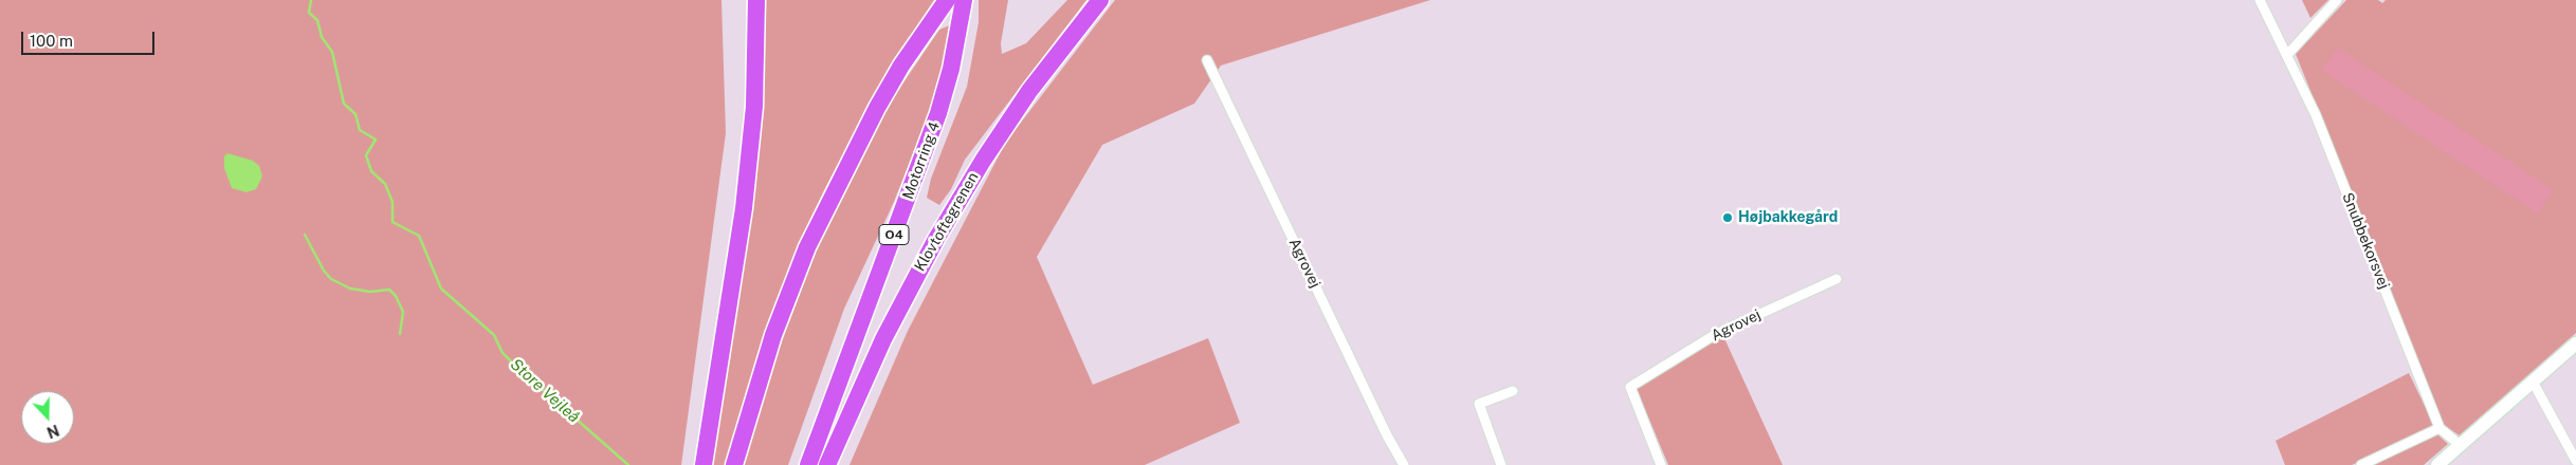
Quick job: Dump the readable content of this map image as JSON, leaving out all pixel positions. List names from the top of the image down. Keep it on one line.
{"streets":{"highway":["Motorring 4","Klovtoftegrenen","O4"],"street":["Snubbekorsvej","Agrovej"]},"water":["Store Vejleå"],"places":["Højbakkegård"],"scale_bar":"100 m","north":"bottom"}
